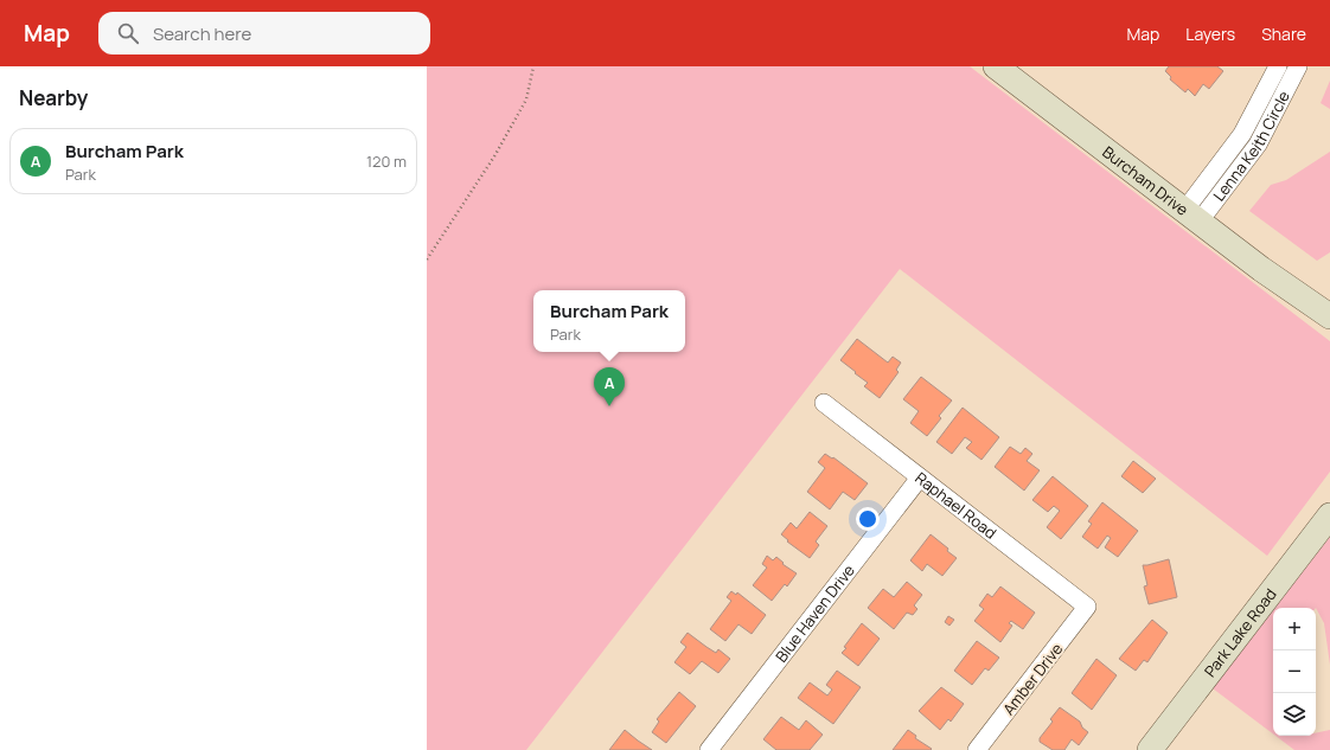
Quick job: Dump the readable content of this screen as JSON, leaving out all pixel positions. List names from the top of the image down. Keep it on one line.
{"streets":{"street":["Lenna Keith Circle","Burcham Drive","Raphael Road","Blue Haven Drive","Park Lake Road","Amber Drive"]},"crossings":[["Lenna Keith Circle","Burcham Drive"],["Raphael Road","Blue Haven Drive"],["Raphael Road","Amber Drive"]],"page":{"header":"Map","search":"Search here","nav":["Map","Layers","Share"],"heading":"Nearby","list":[{"mark":"A","name":"Burcham Park","note":"Park","value":"120 m"}],"popup":["Burcham Park","Park"],"pins":"A","map_buttons":["+","−"]}}
